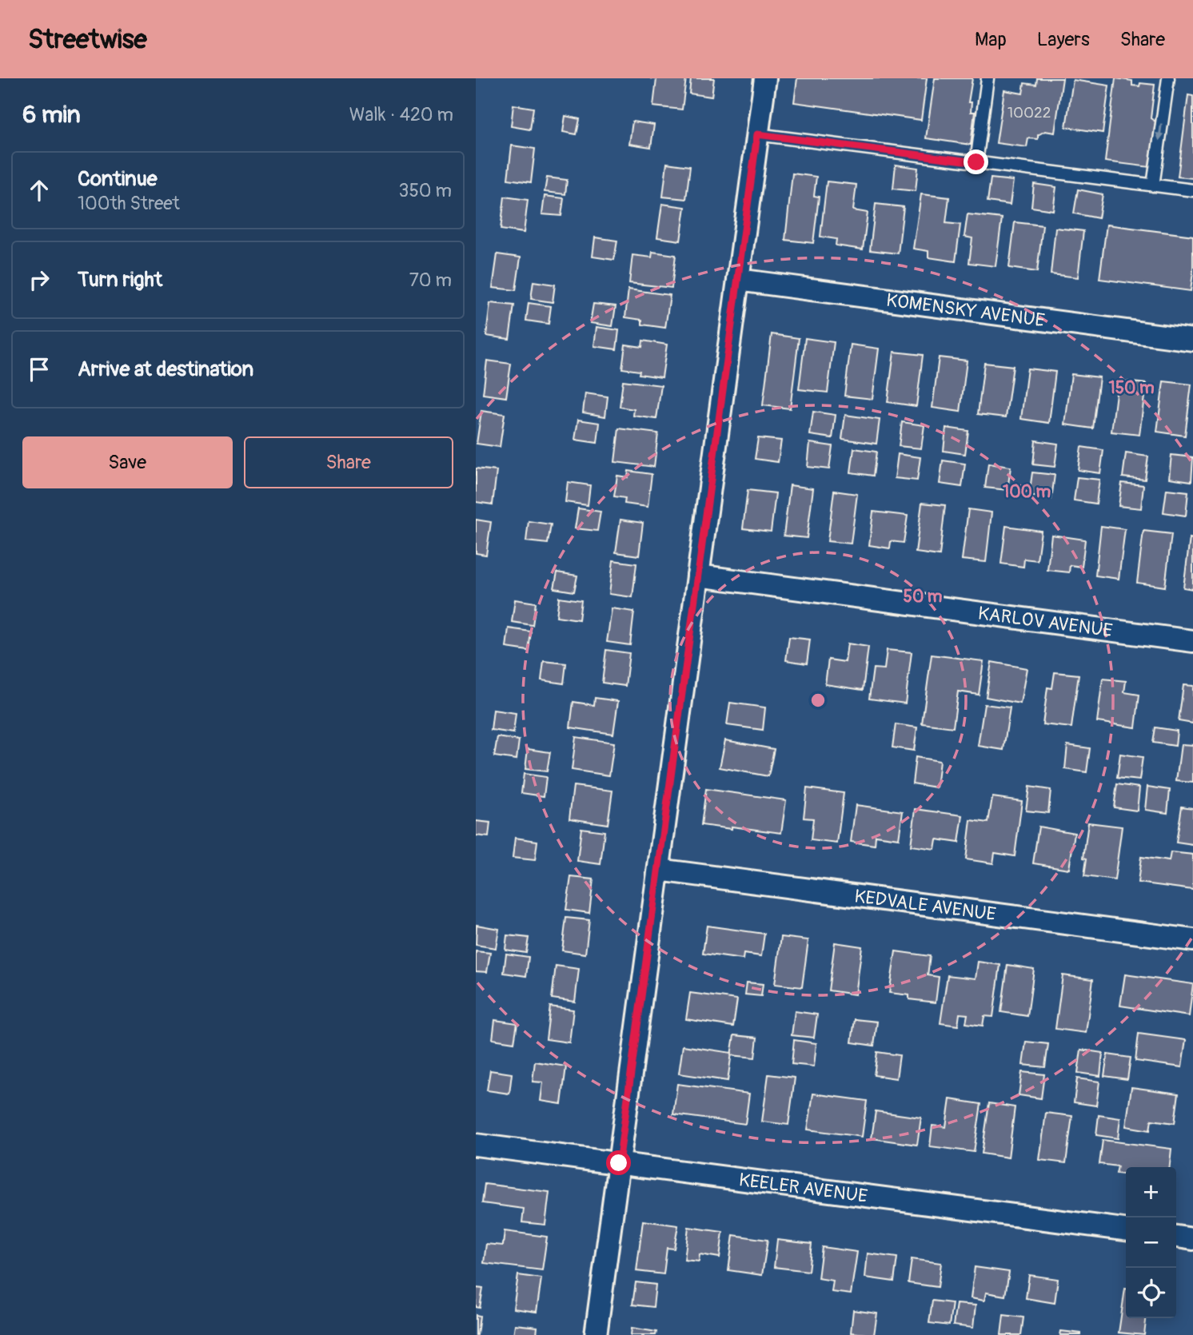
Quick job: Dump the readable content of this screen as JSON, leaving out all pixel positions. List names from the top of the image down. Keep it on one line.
{"streets":{"street":["KOMENSKY AVENUE","KARLOV AVENUE","KEDVALE AVENUE","KEELER AVENUE"]},"house_numbers":["10022"],"page":{"header":"Streetwise","nav":["Map","Layers","Share"],"heading":["6 min","Walk · 420 m"],"list":[["Continue","100th Street","350 m"],["Turn right","70 m"],"Arrive at destination"],"buttons":["Save","Share"],"map_buttons":["+","−"]},"rings":["150 m","100 m","50 m"]}
